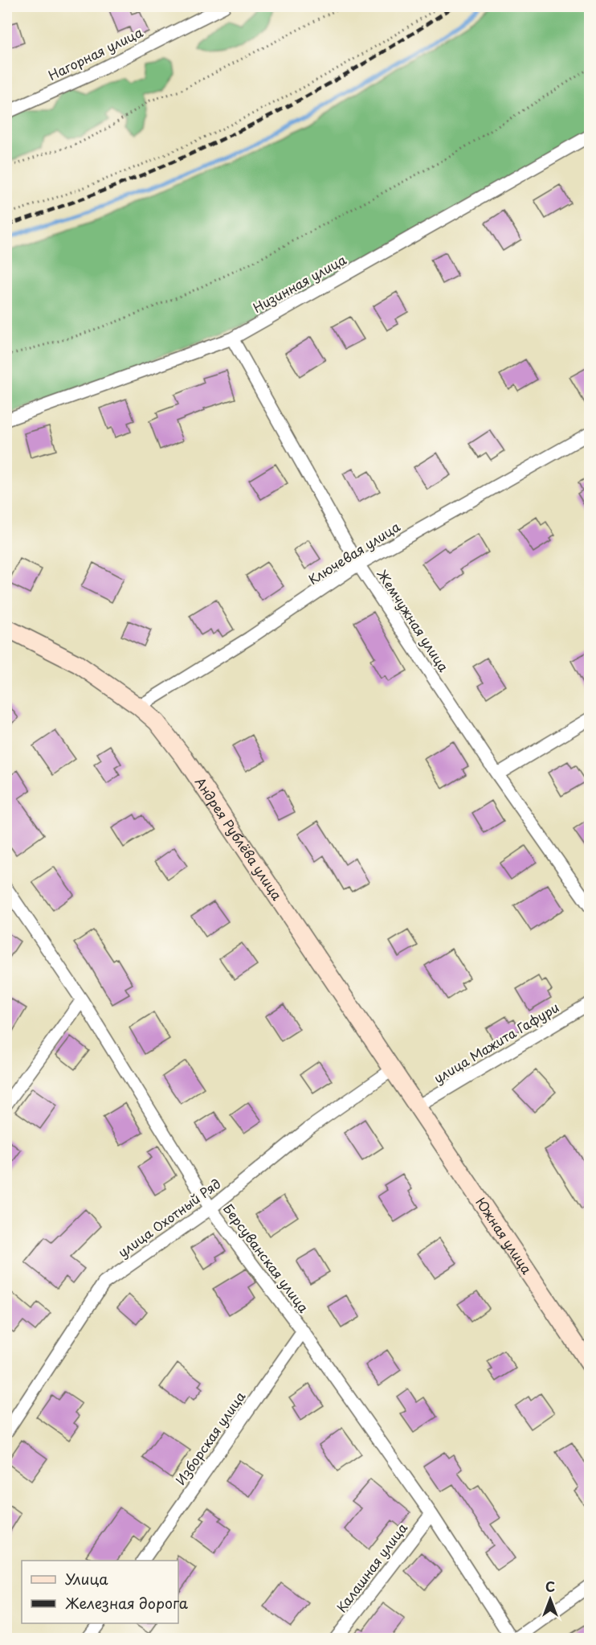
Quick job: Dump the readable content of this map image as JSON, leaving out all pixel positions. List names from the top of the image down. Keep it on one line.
{"streets":{"street":["Нагорная улица","Низинная улица","Ключевая улица","Жемчужная улица","Андрея Рублёва улица","улица Мажита Гафури","улица Охотный Ряд","Южная улица","Берсуванская улица","Изборская улица","Калашная улица"]},"crossings":[["Низинная улица","Жемчужная улица"],["Ключевая улица","Жемчужная улица"],["Ключевая улица","Андрея Рублёва улица"],["Андрея Рублёва улица","улица Мажита Гафури"],["Андрея Рублёва улица","улица Охотный Ряд"],["Андрея Рублёва улица","Южная улица"],["улица Мажита Гафури","Южная улица"],["улица Охотный Ряд","Берсуванская улица"],["Берсуванская улица","Изборская улица"],["Берсуванская улица","Калашная улица"]],"legend":["Улица","Железная дорога"],"north":"top"}
